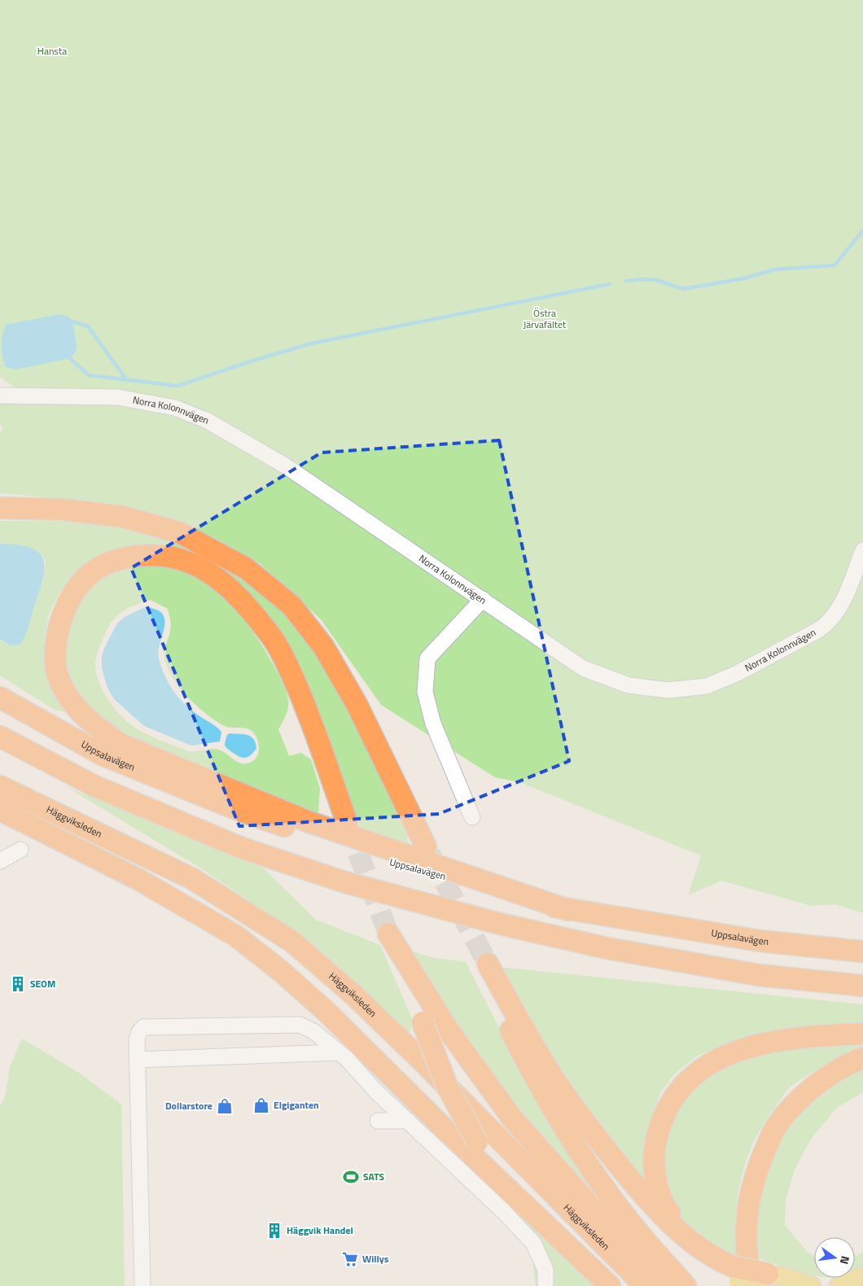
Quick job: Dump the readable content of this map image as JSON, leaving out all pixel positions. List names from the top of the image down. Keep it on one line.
{"streets":{"highway":["Uppsalavägen","Häggviksleden"],"street":["Norra Kolonnvägen"]},"parks":["Hansta","Östra Järvafältet"],"places":{"building":["SEOM","Häggvik Handel"],"shop":["Elgiganten","Dollarstore"],"sports":["SATS"],"supermarket":["Willys"]},"north":"right"}
